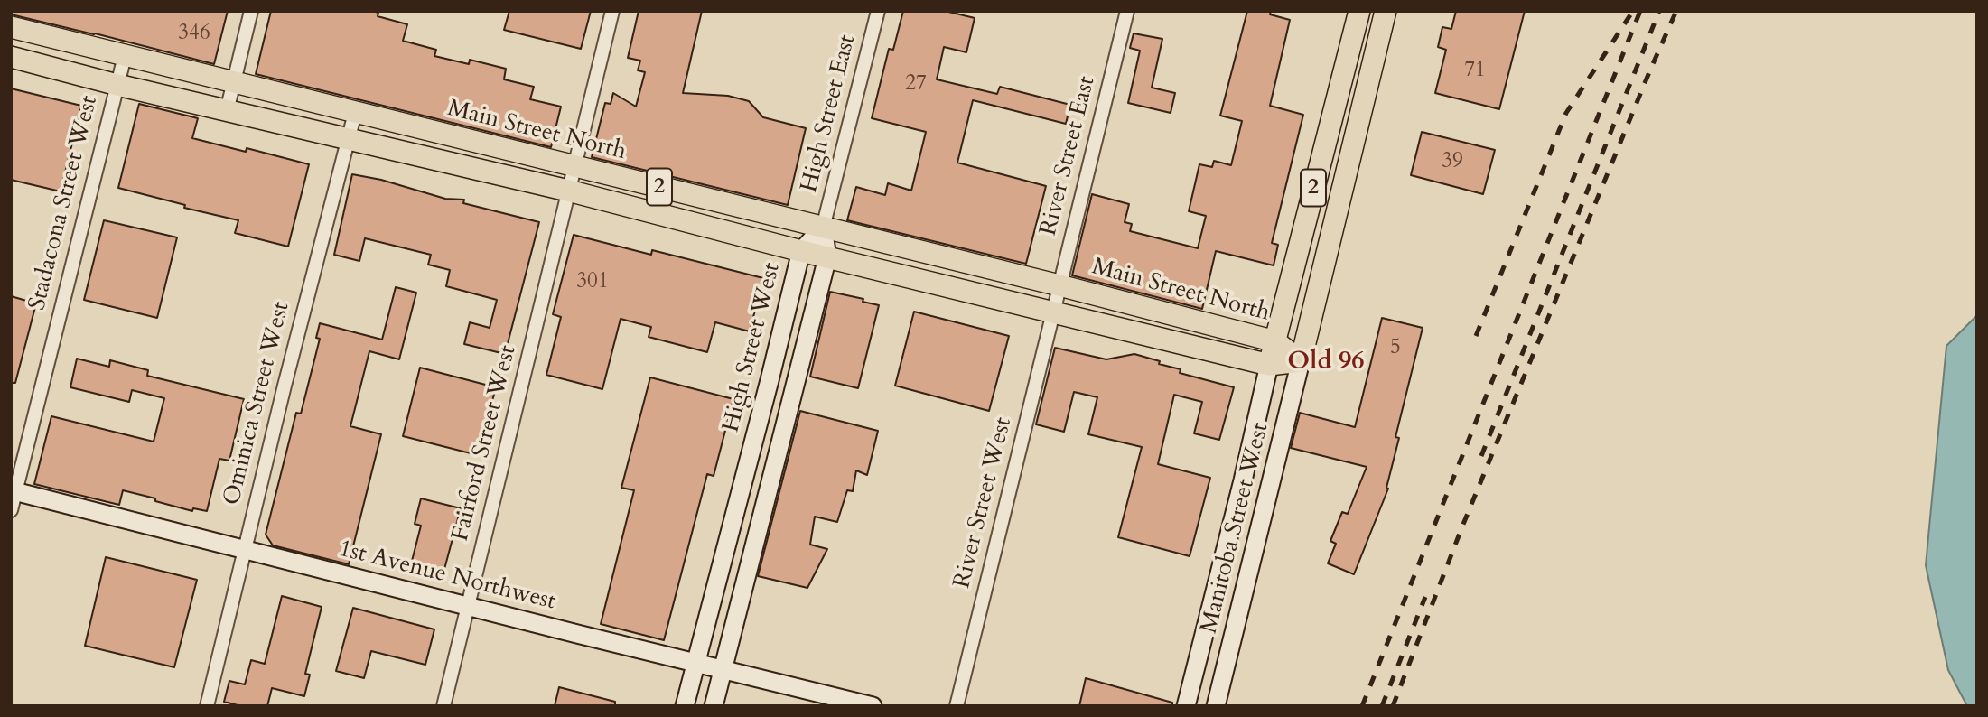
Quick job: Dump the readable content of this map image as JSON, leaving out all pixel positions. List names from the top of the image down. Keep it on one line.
{"streets":{"main road":["Main Street North","2","High Street West","Manitoba Street West","1st Avenue Northwest"],"street":["High Street East","River Street East","Stadacona Street West","Ominica Street West","Fairford Street West","River Street West"]},"crossings":[["High Street East","Main Street North"],["High Street East","High Street West"],["Main Street North","River Street East"],["Main Street North","2"],["Main Street North","Stadacona Street West"],["Main Street North","High Street West"],["Main Street North","Ominica Street West"],["Main Street North","Fairford Street West"],["Main Street North","River Street West"],["Main Street North","Manitoba Street West"],["River Street East","River Street West"],["2","Manitoba Street West"],["Stadacona Street West","1st Avenue Northwest"],["High Street West","1st Avenue Northwest"],["Ominica Street West","1st Avenue Northwest"],["Fairford Street West","1st Avenue Northwest"]],"districts":["Old 96"],"house_numbers":["346","71","27","39","301","5"]}
